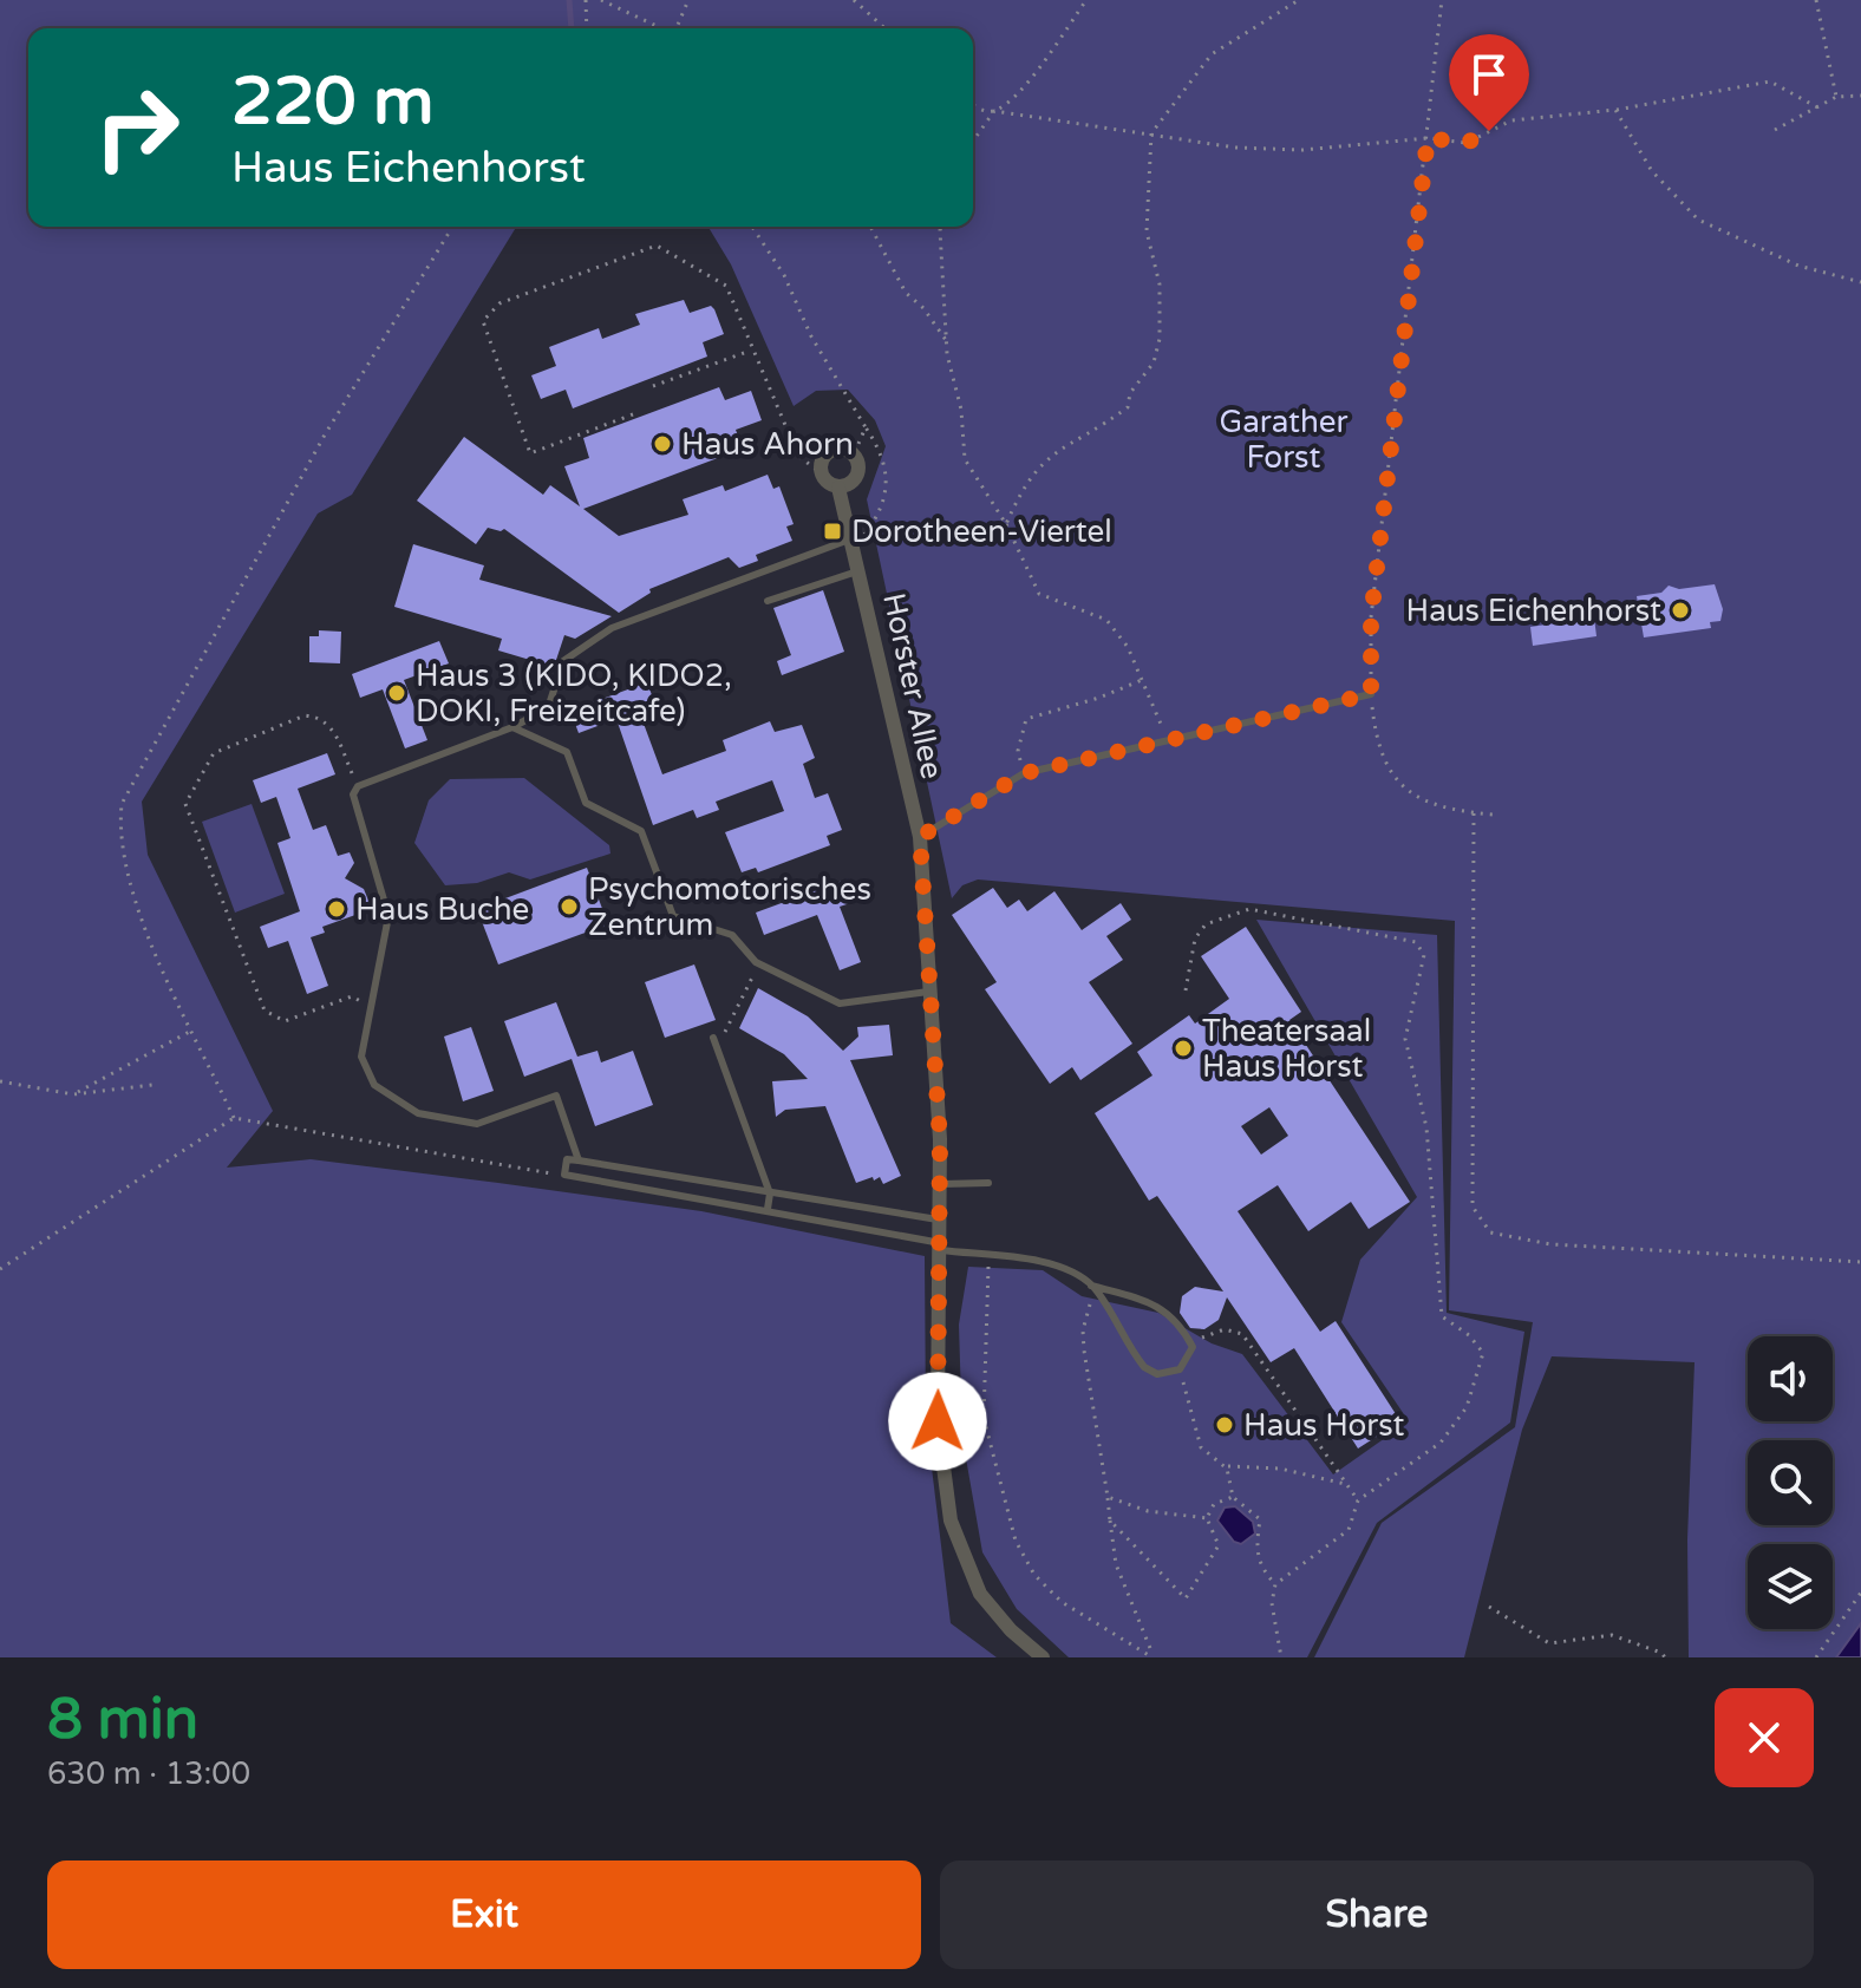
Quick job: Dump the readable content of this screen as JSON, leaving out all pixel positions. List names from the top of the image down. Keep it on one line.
{"streets":{"street":["Horster Allee"]},"parks":["Garather Forst"],"places":{"other":["Haus Ahorn","Haus Eichenhorst","Haus 3 (KIDO, KIDO2, DOKI, Freizeitcafe)","Psychomotorisches Zentrum","Haus Buche","Theatersaal Haus Horst","Haus Horst"],"transit":["Dorotheen-Viertel"]},"page":{"turn":["220 m","Haus Eichenhorst"],"heading":["8 min","630 m · 13:00"],"buttons":["Exit","Share"]}}
